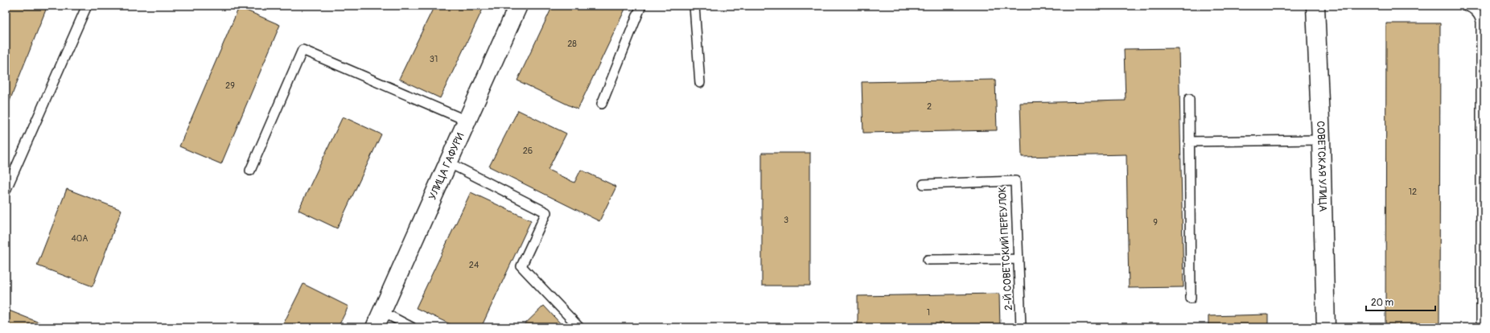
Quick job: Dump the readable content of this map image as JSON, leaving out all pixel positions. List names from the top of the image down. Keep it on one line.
{"streets":{"street":["УЛИЦА ГАФУРИ","СОВЕТСКАЯ УЛИЦА"],"lane":["2-Й СОВЕТСКИЙ ПЕРЕУЛОК"]},"house_numbers":["28","31","29","2","26","12","3","9","40А","24","1"],"scale_bar":"20 m"}
